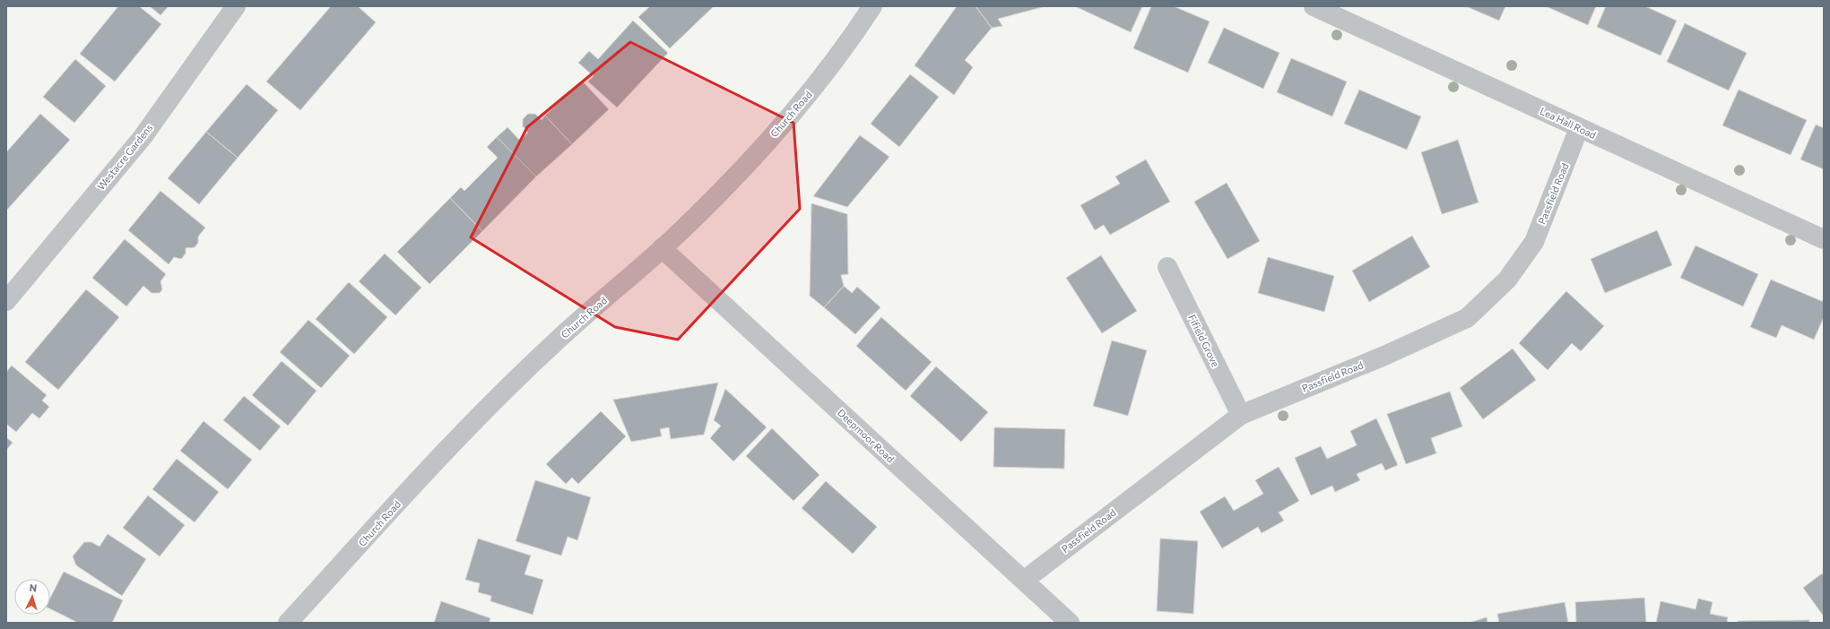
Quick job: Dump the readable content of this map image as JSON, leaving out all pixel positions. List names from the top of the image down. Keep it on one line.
{"streets":{"street":["Church Road","Lea Hall Road","Westacre Gardens","Passfield Road","Fifield Grove","Deepmoor Road"]},"crossings":[["Church Road","Deepmoor Road"],["Lea Hall Road","Passfield Road"],["Passfield Road","Fifield Grove"],["Passfield Road","Deepmoor Road"]],"north":"top"}
